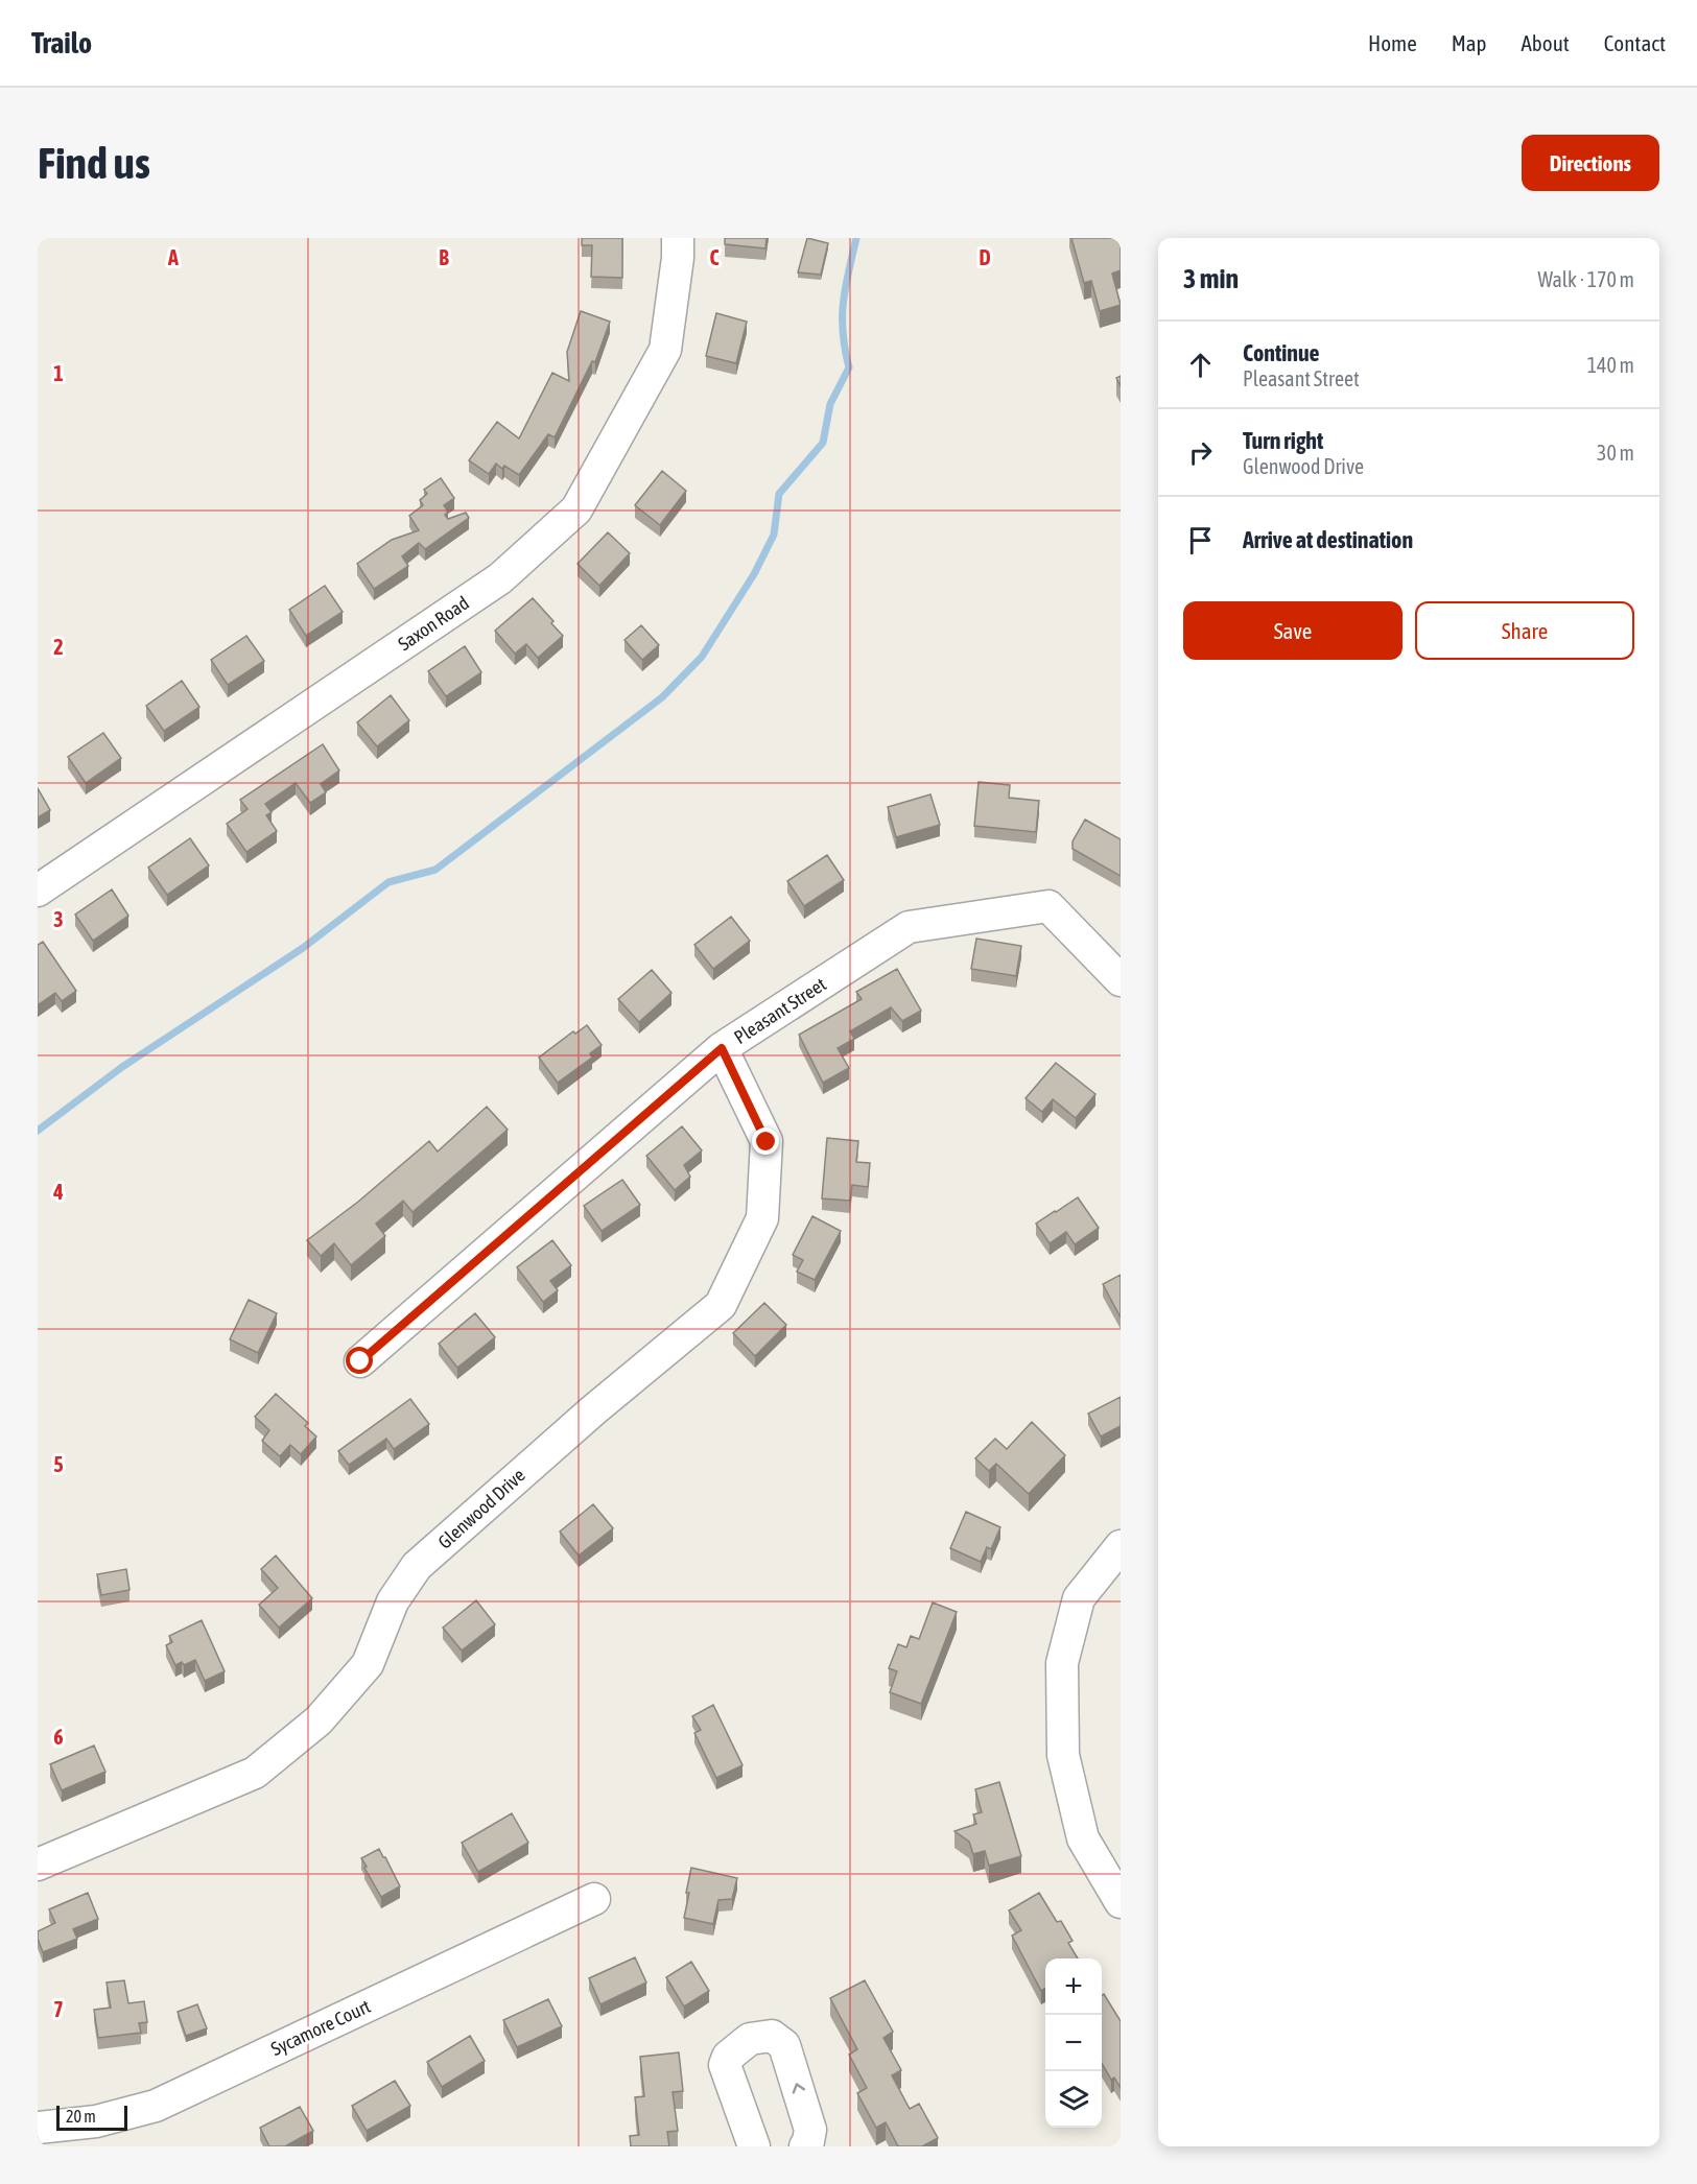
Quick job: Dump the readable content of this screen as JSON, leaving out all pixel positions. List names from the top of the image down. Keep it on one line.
{"streets":{"street":["Saxon Road","Pleasant Street","Glenwood Drive","Sycamore Court"]},"crossings":[["Pleasant Street","Glenwood Drive"]],"scale_bar":"20 m","page":{"header":"Trailo","nav":["Home","Map","About","Contact"],"buttons":["Directions",["Save","Share"]],"title":"Find us","heading":["3 min","Walk · 170 m"],"list":[["Continue","Pleasant Street","140 m"],["Turn right","Glenwood Drive","30 m"],"Arrive at destination"],"map_buttons":["+","−"],"scale":"20 m"},"grid":{"columns":["A","B","C","D"],"rows":["1","2","3","4","5","6","7"]}}
